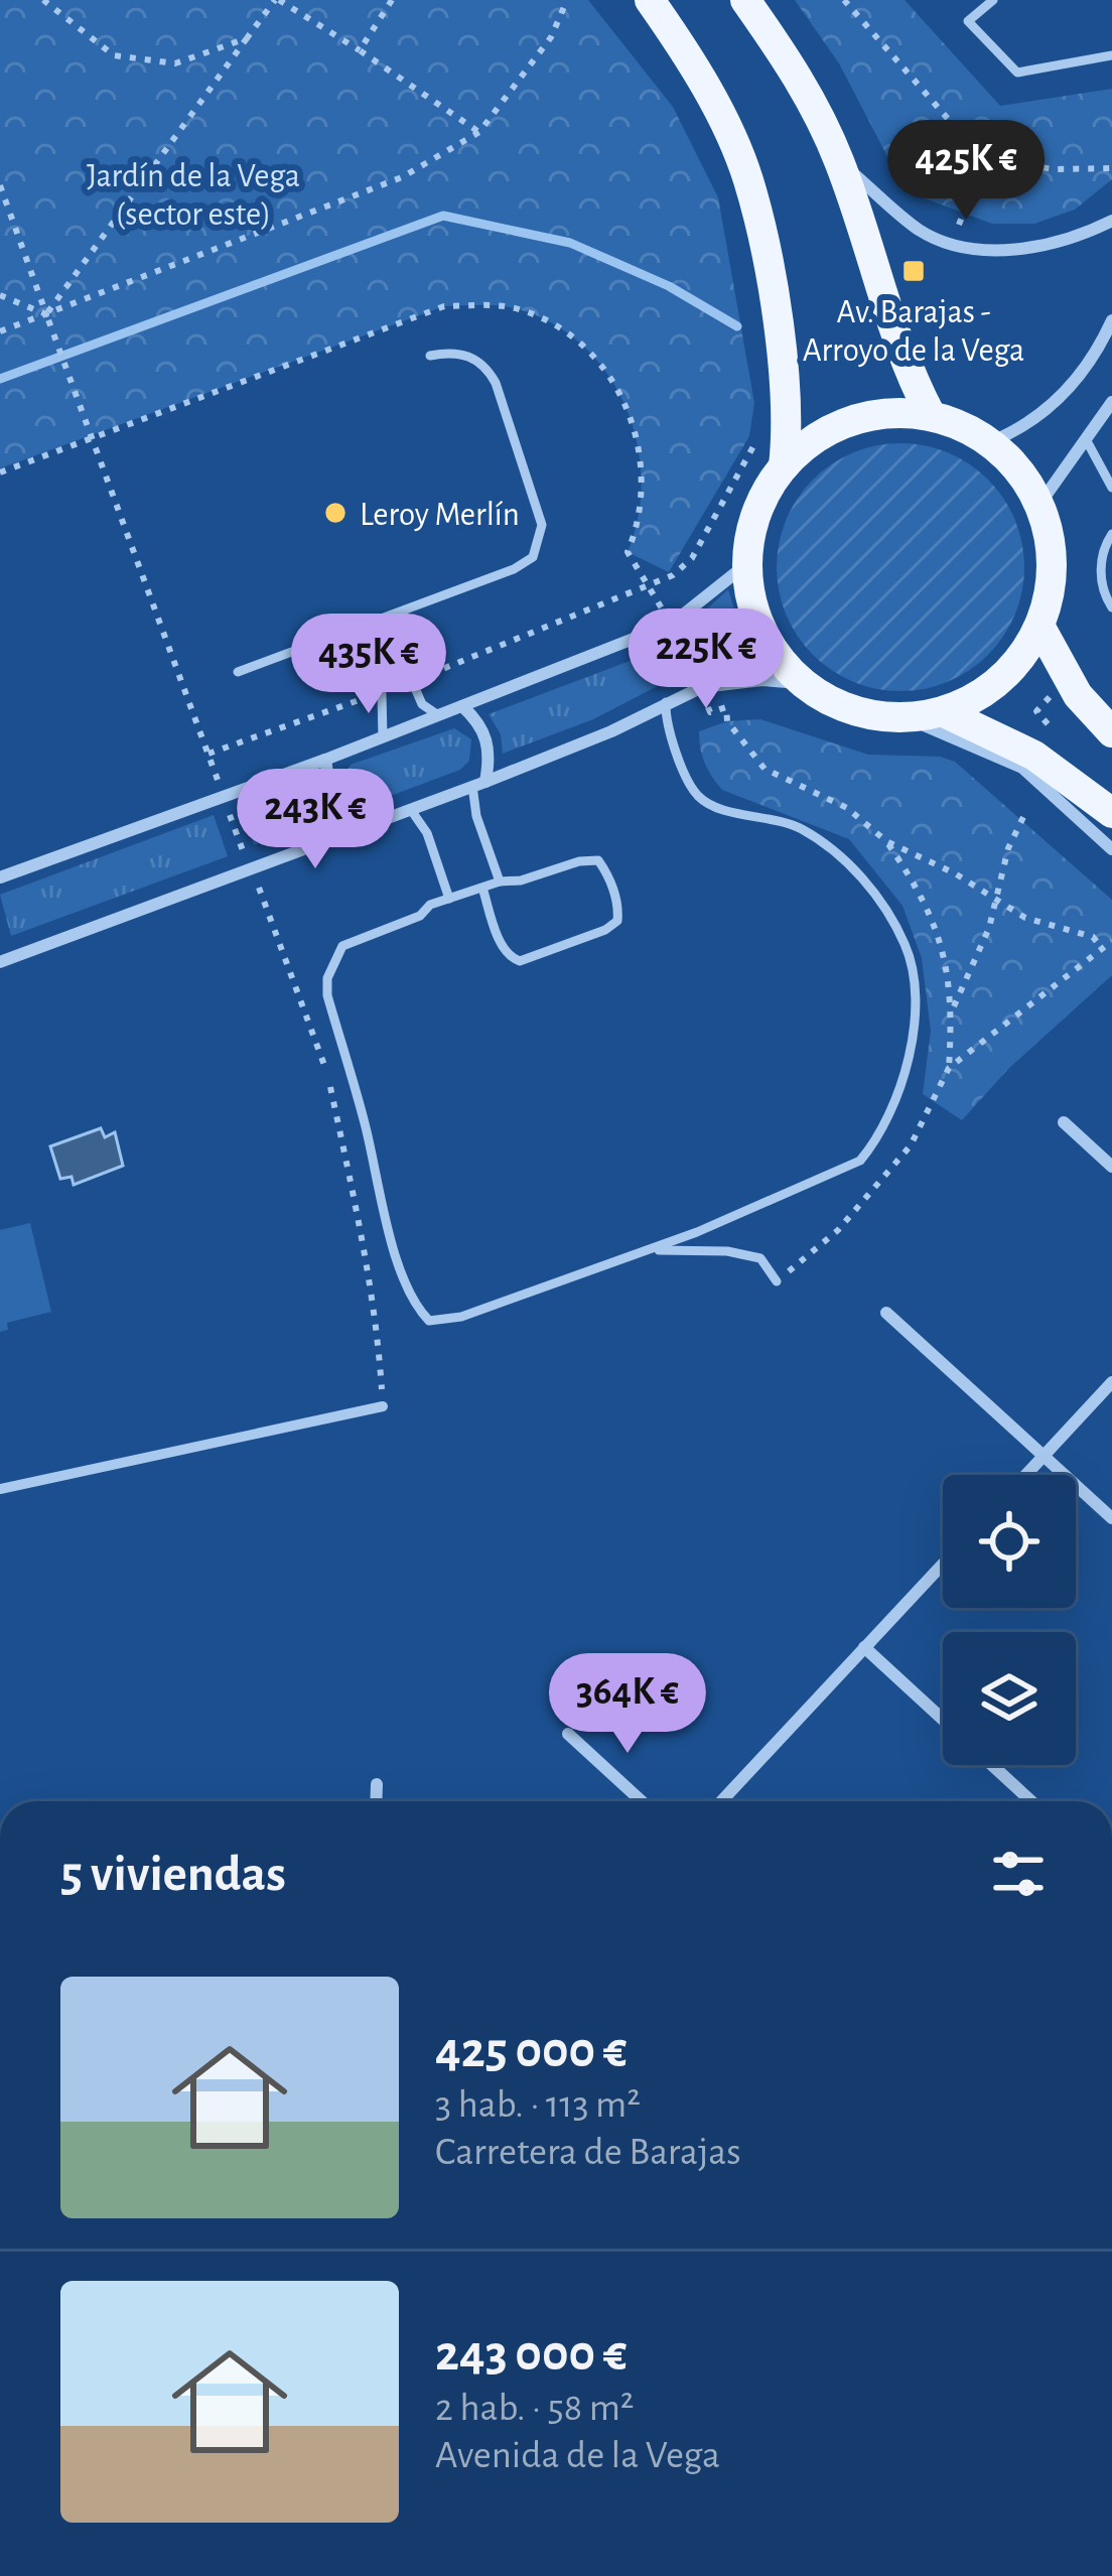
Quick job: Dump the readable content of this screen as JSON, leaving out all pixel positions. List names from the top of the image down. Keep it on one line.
{"parks":["Jardín de la Vega (sector este)"],"places":{"transit":["Av. Barajas - Arroyo de la Vega"],"other":["Leroy Merlín"]},"page":{"price":["425K €","225K €","435K €","243K €","364K €"],"heading":"5 viviendas","list":[{"name":"425 000 €","note":"3 hab. · 113 m² · Carretera de Barajas"},{"name":"243 000 €","note":"2 hab. · 58 m² · Avenida de la Vega"}]}}
